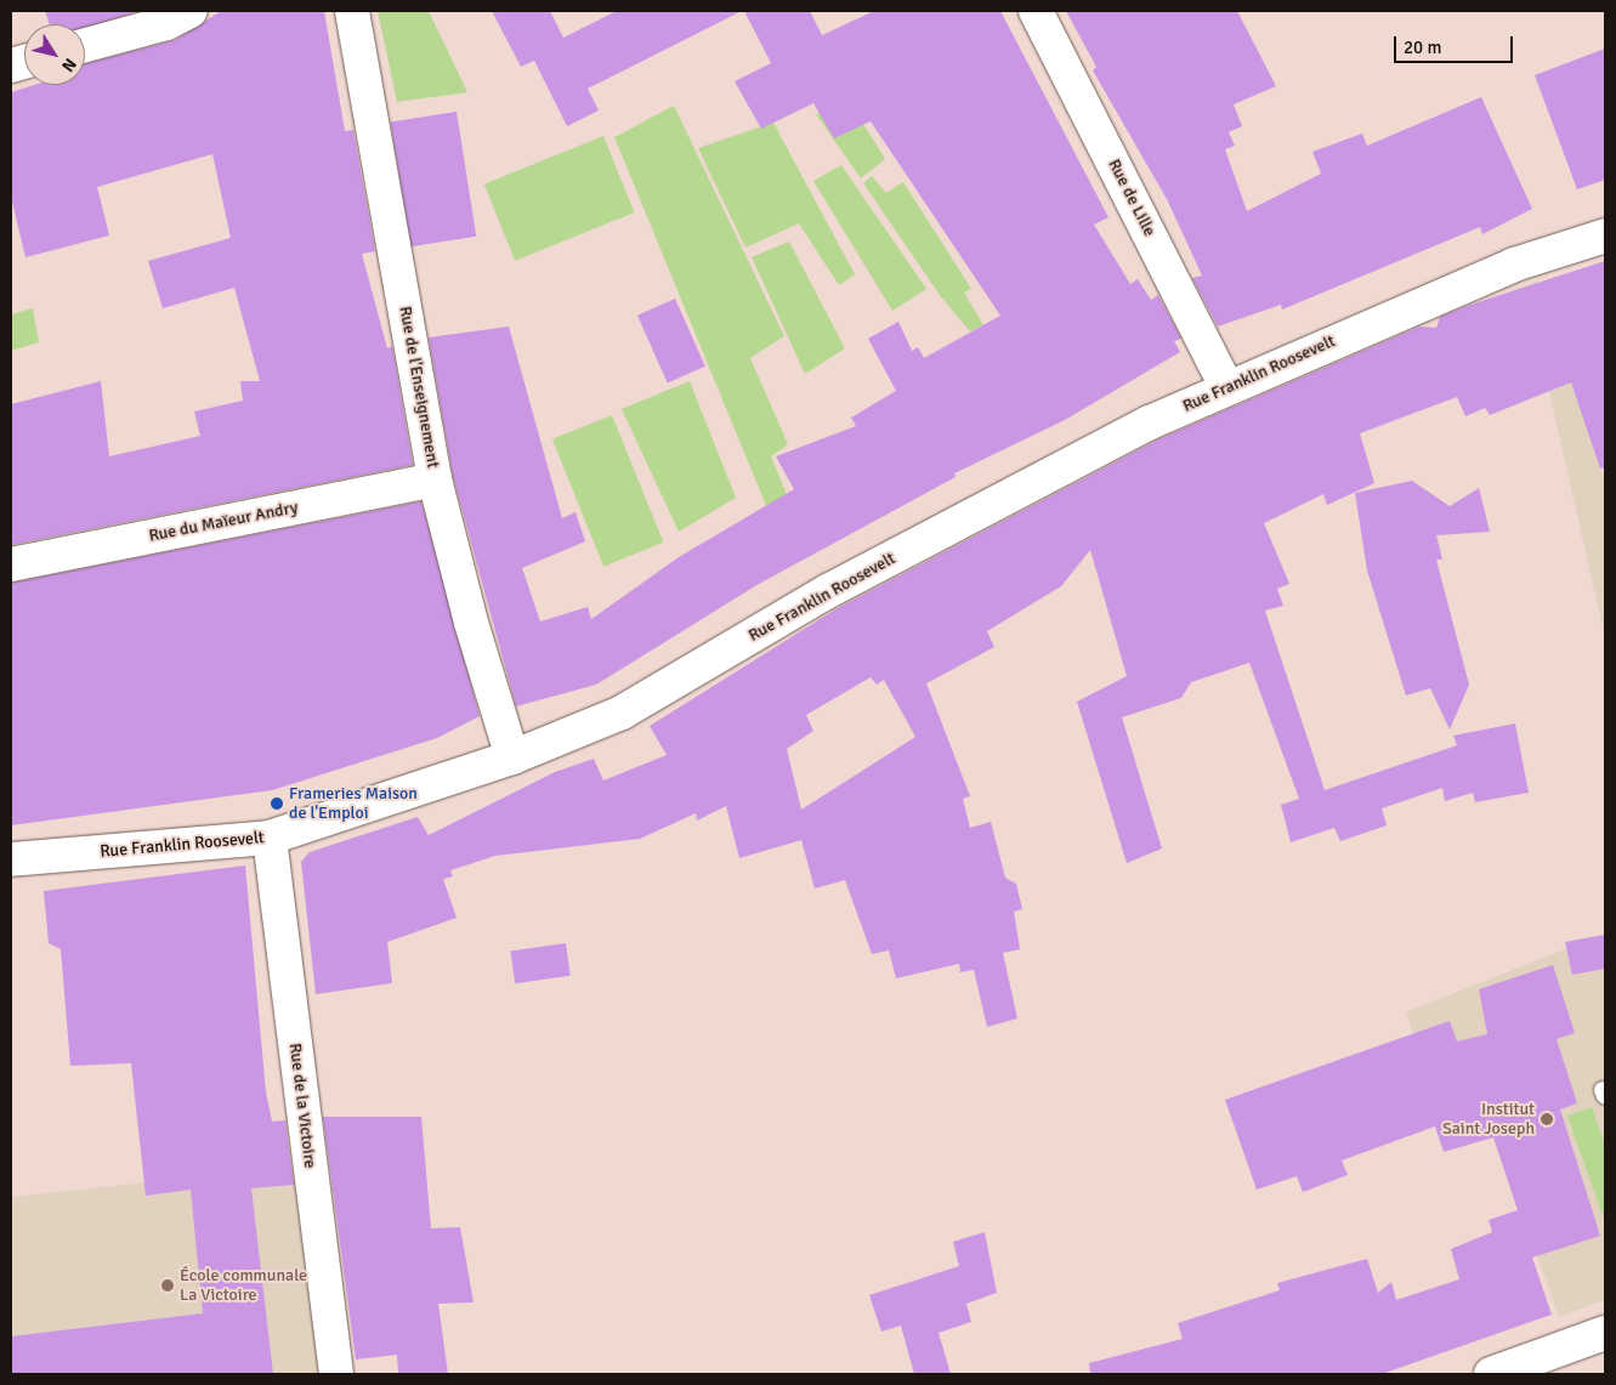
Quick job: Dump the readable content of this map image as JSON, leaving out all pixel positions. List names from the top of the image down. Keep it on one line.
{"streets":{"street":["Rue de Lille","Rue Franklin Roosevelt","Rue de l'Enseignement","Rue du Maïeur Andry","Rue de la Victoire"]},"crossings":[["Rue de Lille","Rue Franklin Roosevelt"],["Rue Franklin Roosevelt","Rue de l'Enseignement"],["Rue Franklin Roosevelt","Rue de la Victoire"],["Rue de l'Enseignement","Rue du Maïeur Andry"]],"places":["Frameries Maison de l'Emploi","Institut Saint Joseph","École communale La Victoire"],"scale_bar":"20 m","north":"bottom right"}
